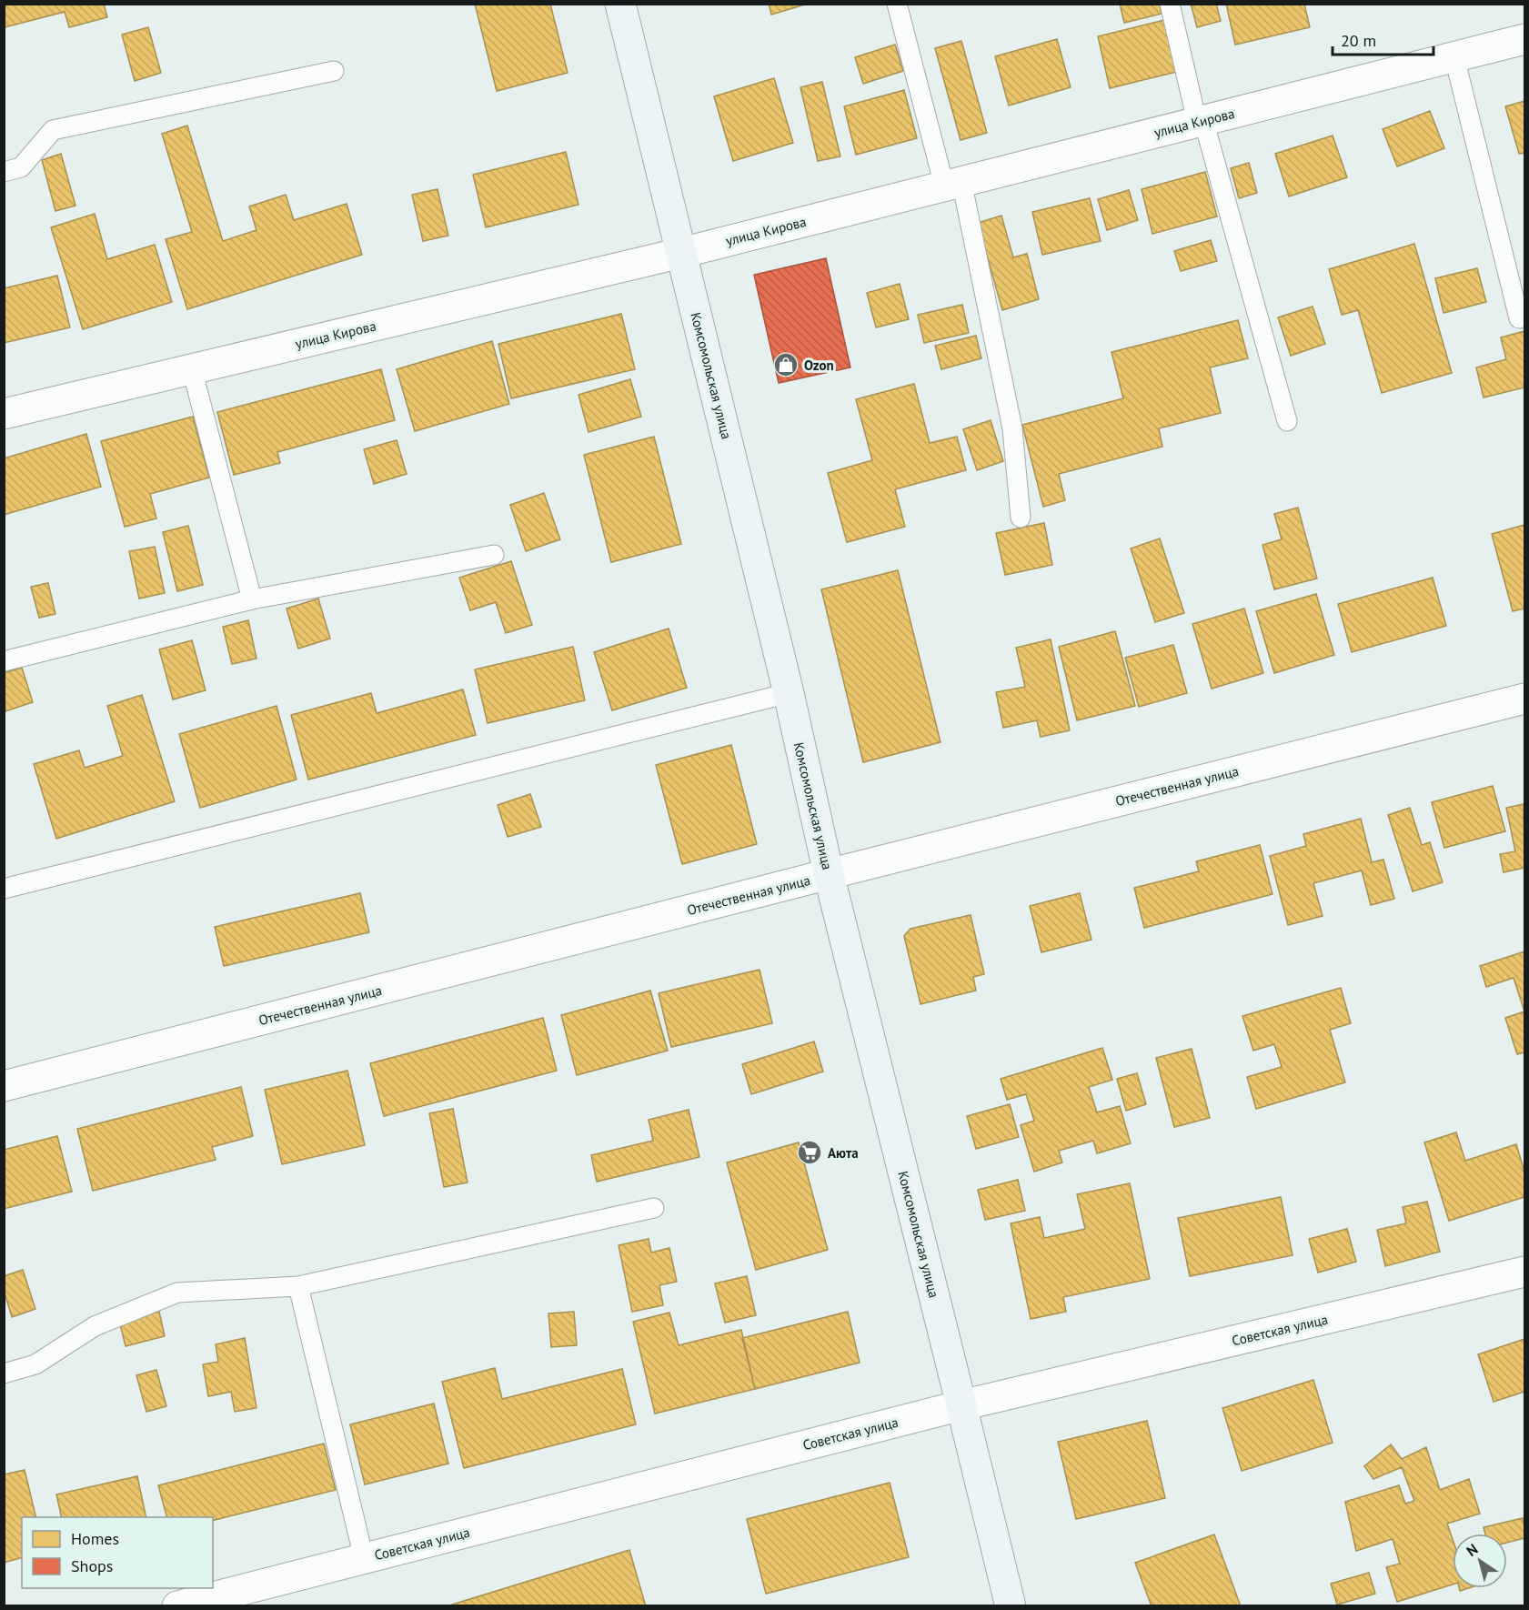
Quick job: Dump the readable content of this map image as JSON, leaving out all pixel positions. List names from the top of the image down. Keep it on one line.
{"streets":{"main road":["Комсомольская улица"],"street":["улица Кирова","Отечественная улица","Советская улица"]},"crossings":[["улица Кирова","Комсомольская улица"],["Комсомольская улица","Отечественная улица"],["Комсомольская улица","Советская улица"]],"places":{"shop":["Ozon"],"supermarket":["Аюта"]},"legend":["Homes","Shops"],"scale_bar":"20 m","north":"top left"}
